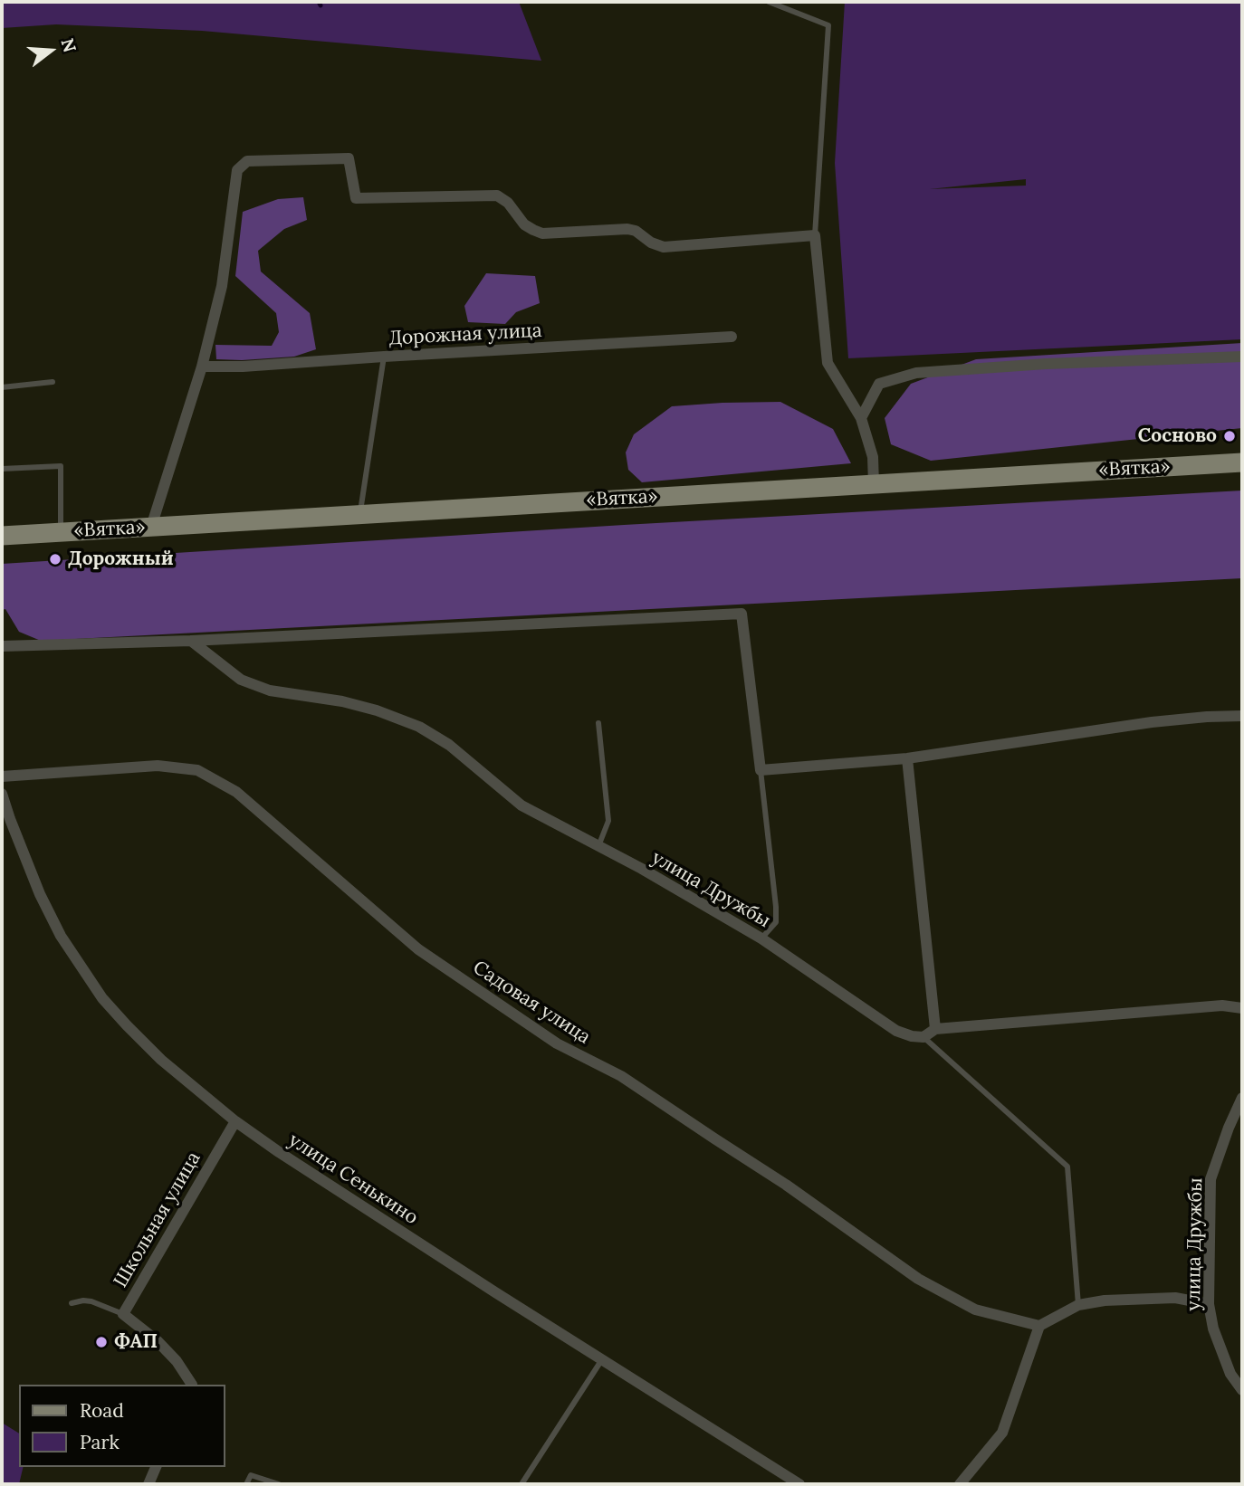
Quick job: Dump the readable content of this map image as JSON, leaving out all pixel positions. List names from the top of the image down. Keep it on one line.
{"streets":{"main road":["«Вятка»"],"street":["Дорожная улица","улица Дружбы","Садовая улица","улица Сенькино","Школьная улица"]},"crossings":[["улица Сенькино","Школьная улица"]],"places":["Сосново","Дорожный","ФАП"],"legend":["Road","Park"],"north":"right"}
